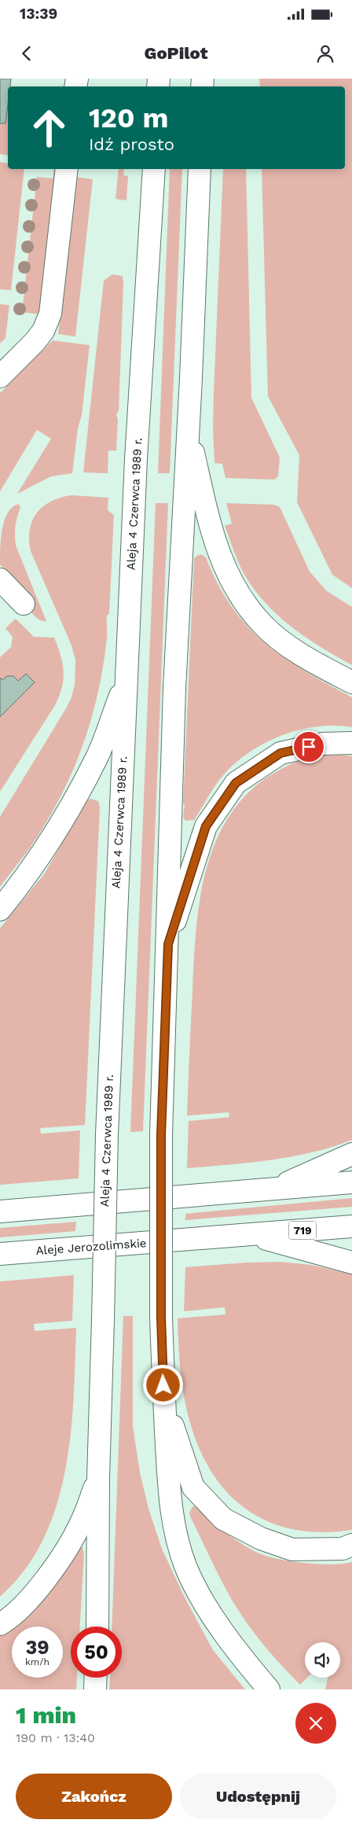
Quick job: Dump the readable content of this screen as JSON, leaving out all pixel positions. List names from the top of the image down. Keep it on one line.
{"streets":{"main road":["Aleja 4 Czerwca 1989 r.","719","Aleje Jerozolimskie"]},"crossings":[["719","Aleje Jerozolimskie"]],"page":{"status":"13:39","header":"GoPilot","turn":["120 m","Idź prosto"],"speed":"39 km/h","limit":"50","heading":["1 min","190 m · 13:40"],"buttons":["Zakończ","Udostępnij"]}}
